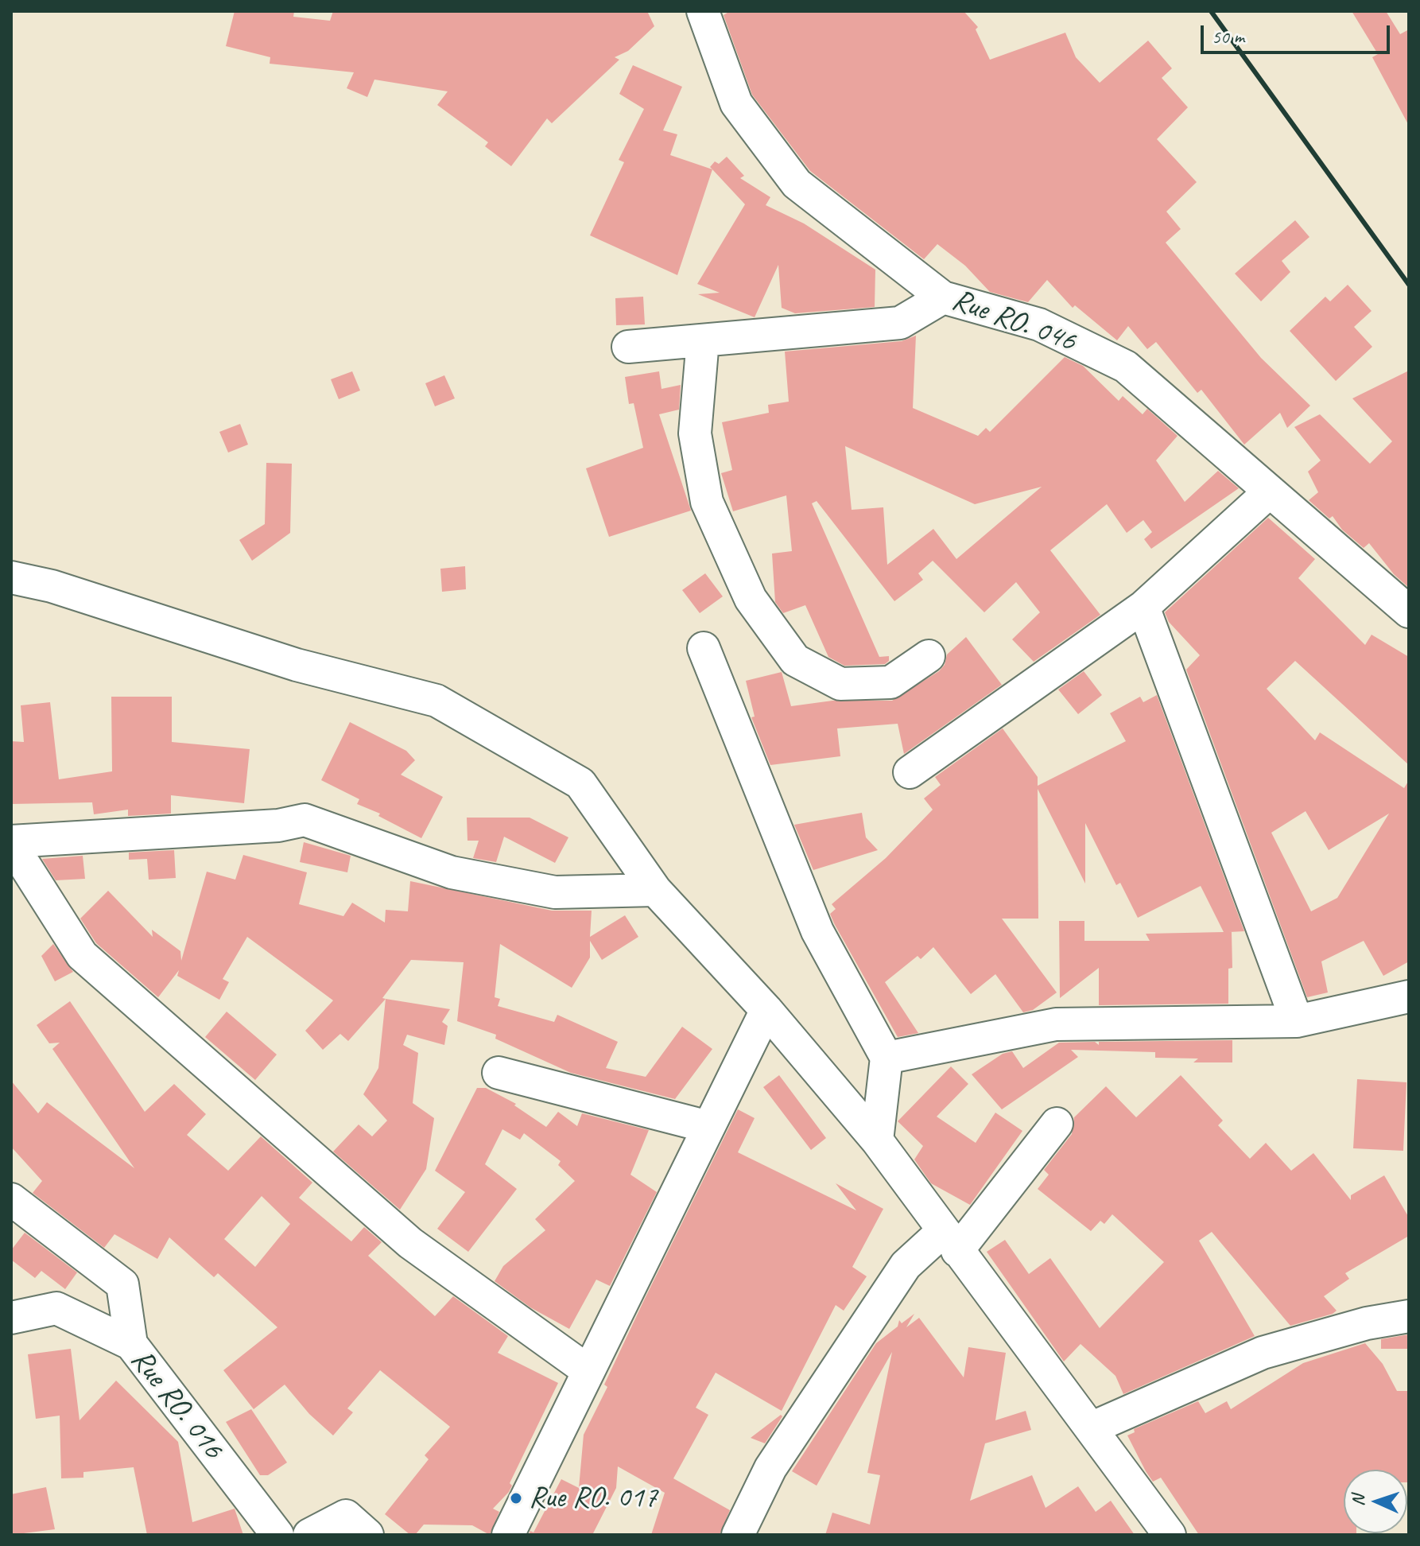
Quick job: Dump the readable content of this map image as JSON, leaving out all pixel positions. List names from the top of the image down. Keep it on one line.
{"streets":{"street":["Rue RO. 046","Rue RO. 016"]},"places":["Rue RO. 017"],"scale_bar":"50 m","north":"left"}
